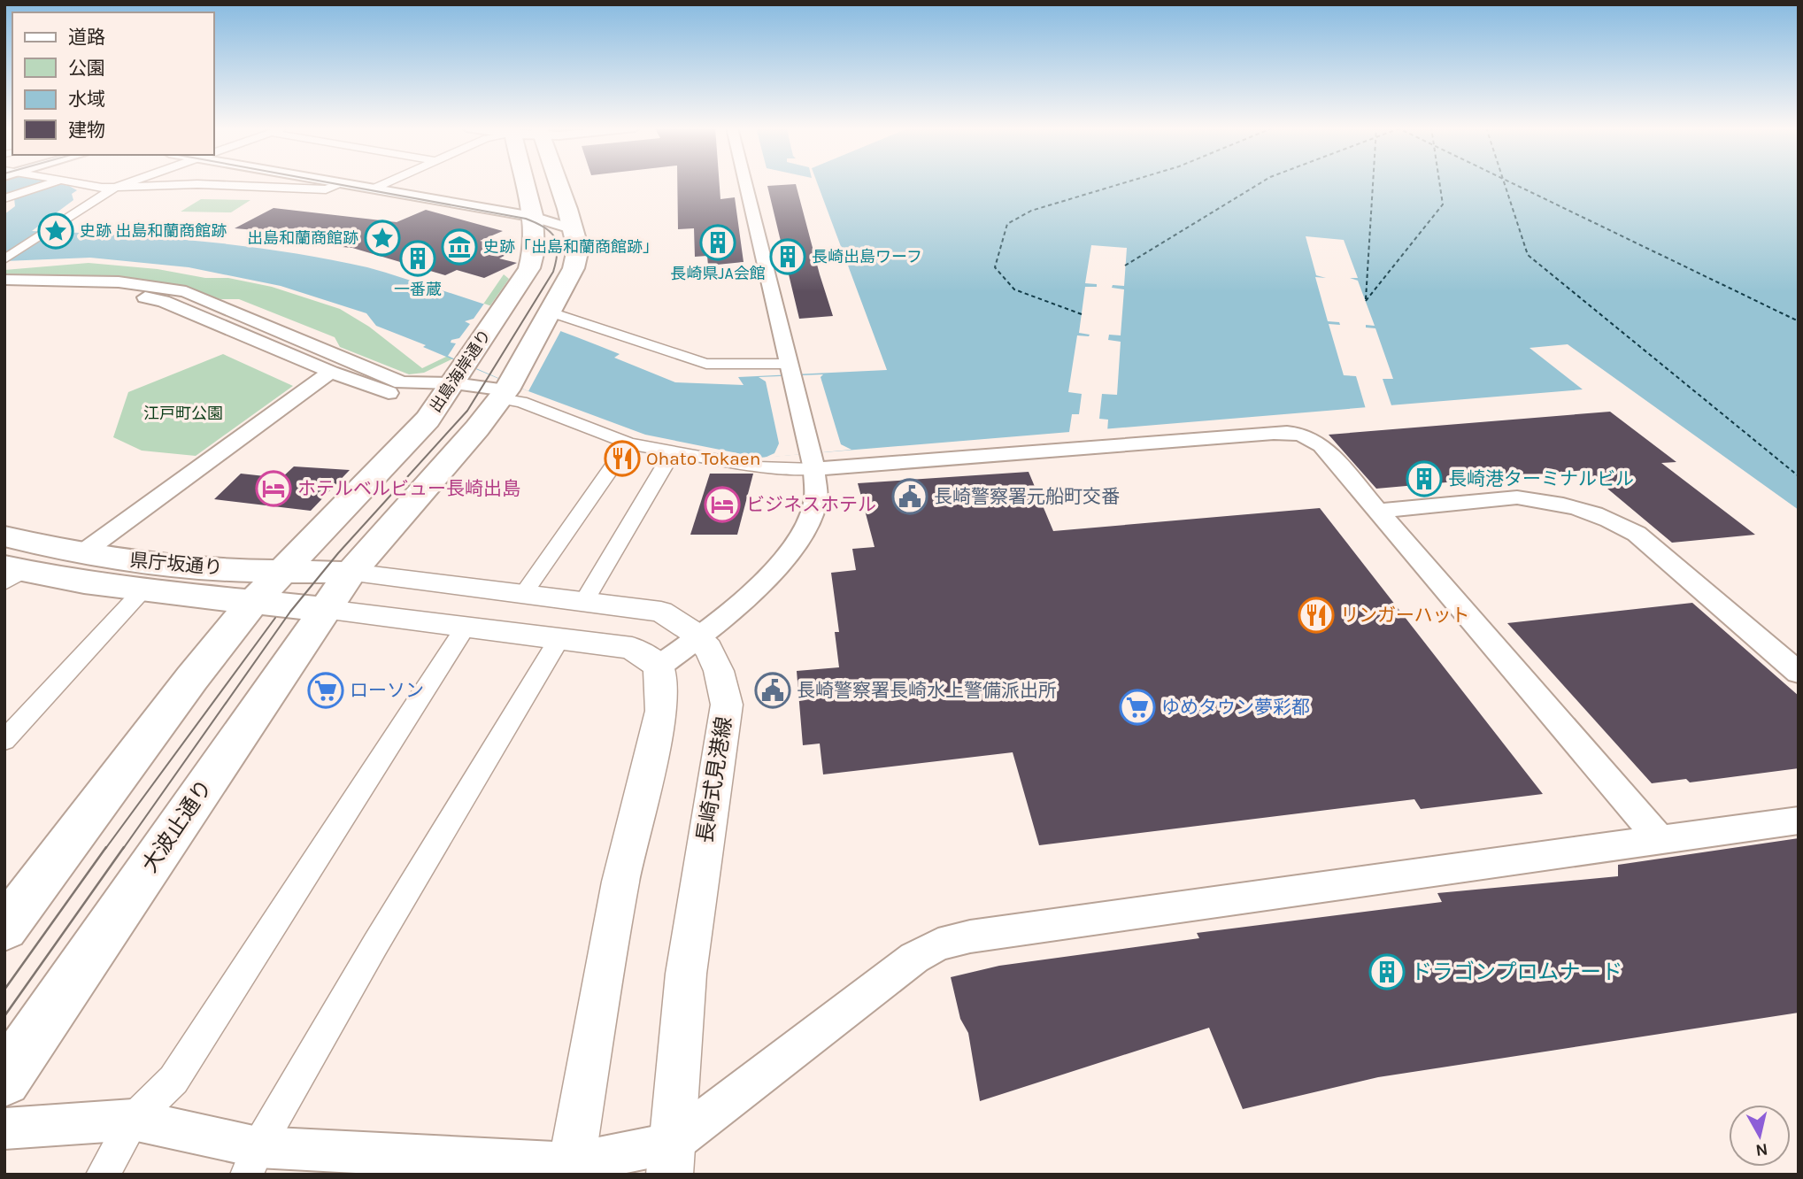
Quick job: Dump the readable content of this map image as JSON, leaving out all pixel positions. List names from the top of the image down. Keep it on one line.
{"streets":{"highway":["出島海岸通り","県庁坂通り","大波止通り"],"main road":["長崎式見港線"]},"crossings":[["出島海岸通り","県庁坂通り"],["県庁坂通り","長崎式見港線"],["県庁坂通り","大波止通り"],["長崎式見港線","大波止通り"]],"parks":["江戸町公園"],"places":{"place":["史跡 出島和蘭商館跡","出島和蘭商館跡"],"building":["長崎県JA会館","長崎出島ワーフ","一番蔵","長崎港ターミナルビル","ドラゴンプロムナード"],"museum":["史跡「出島和蘭商館跡」"],"restaurant":["Ohato Tokaen","リンガーハット"],"hotel":["ホテルベルビュー長崎出島","ビジネスホテル"],"public building":["長崎警察署元船町交番","長崎警察署長崎水上警備派出所"],"supermarket":["ローソン","ゆめタウン夢彩都"]},"legend":["道路","公園","水域","建物"],"north":"bottom"}
